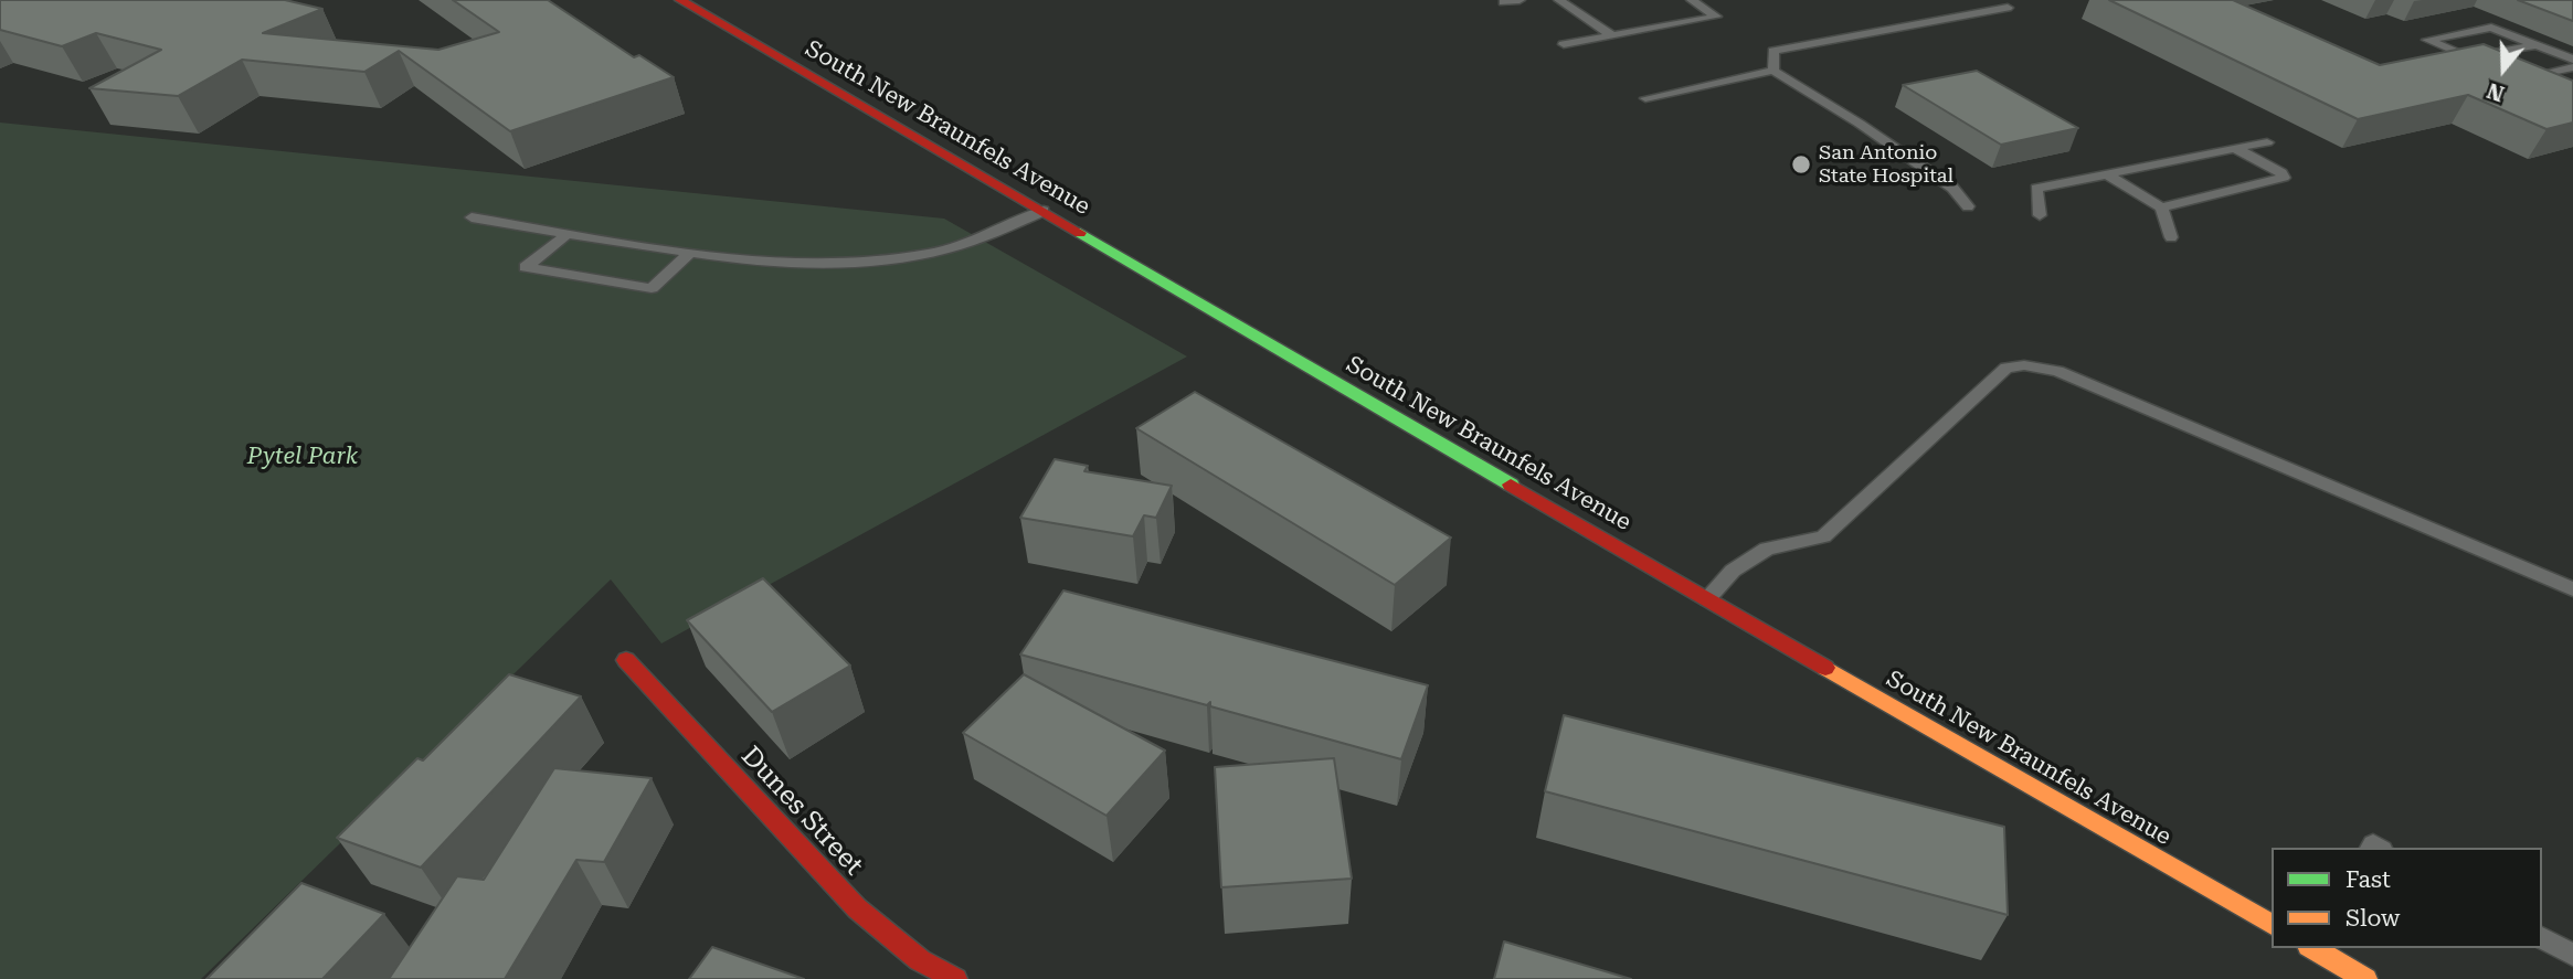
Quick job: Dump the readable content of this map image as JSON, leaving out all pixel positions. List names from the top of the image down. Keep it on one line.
{"streets":{"main road":["South New Braunfels Avenue","Dunes Street"]},"parks":["Pytel Park"],"places":["San Antonio State Hospital"],"legend":["Fast","Slow"],"north":"bottom"}
